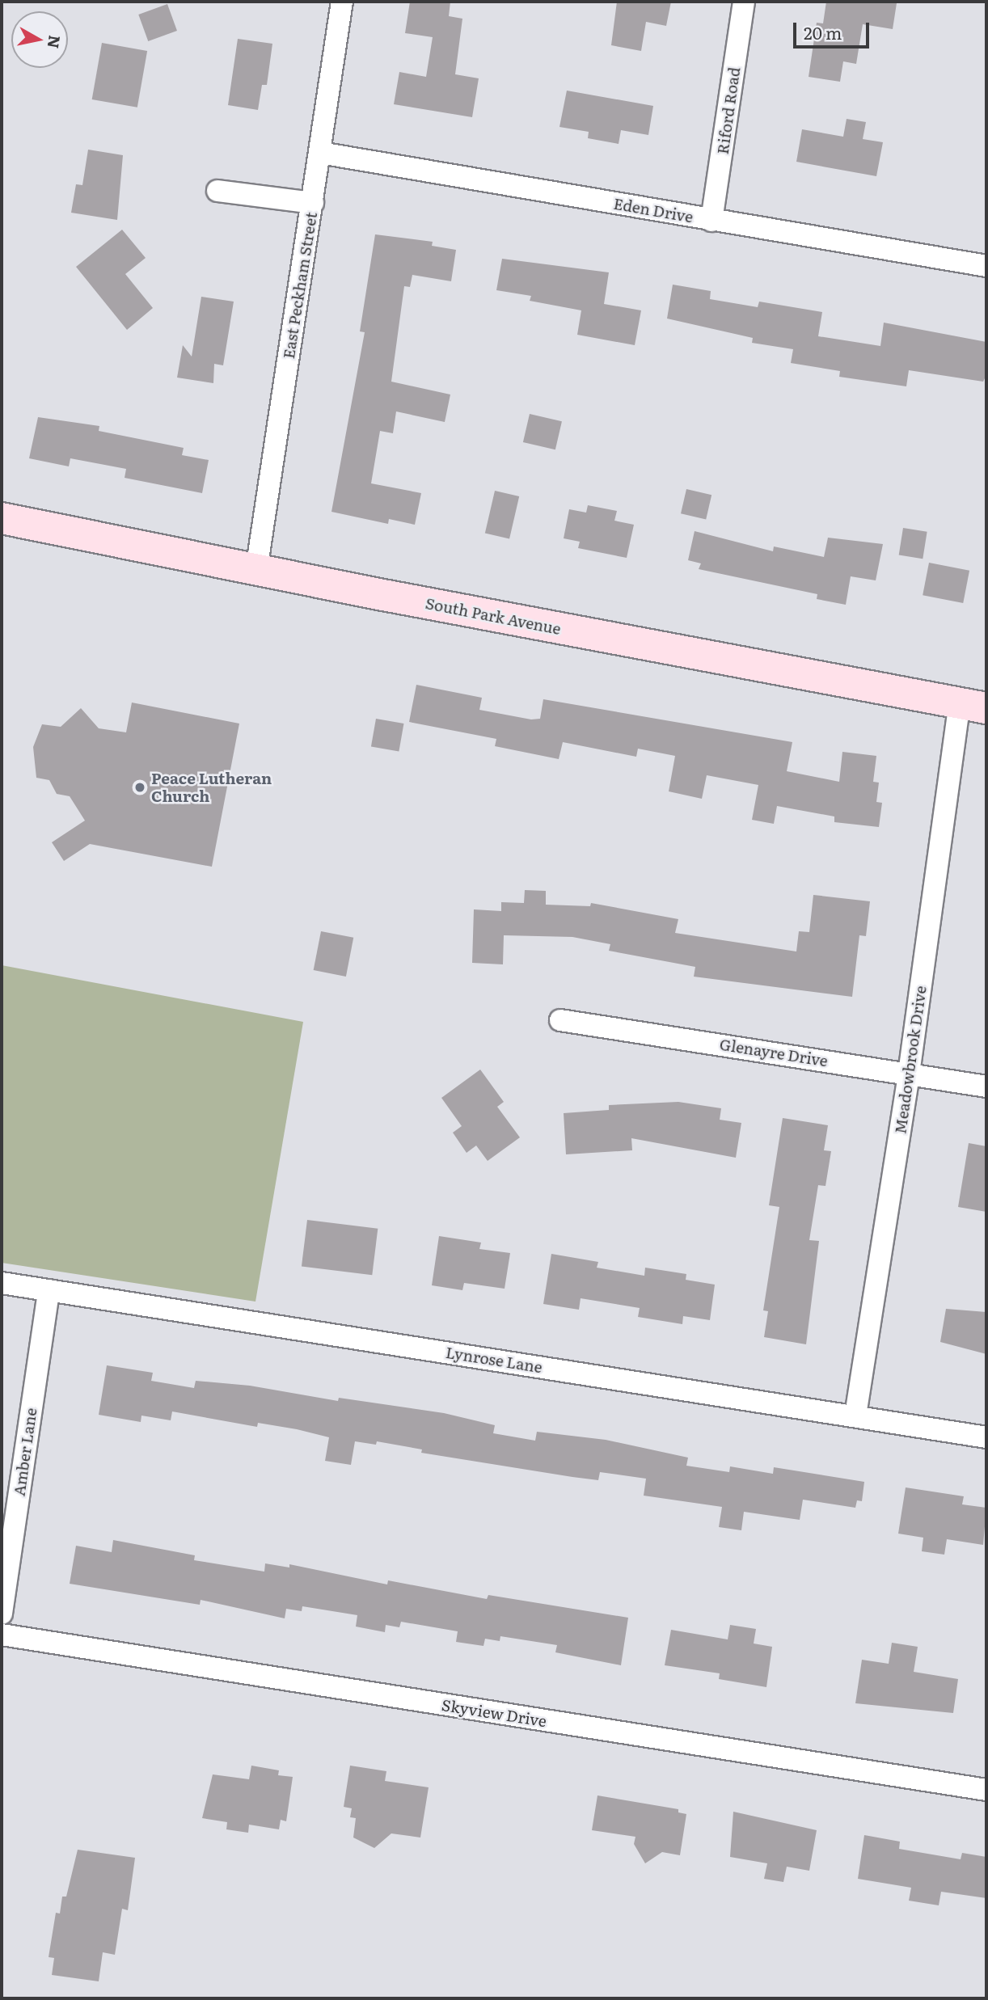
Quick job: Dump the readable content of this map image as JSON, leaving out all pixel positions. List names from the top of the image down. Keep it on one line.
{"streets":{"main road":["South Park Avenue"],"street":["Riford Road","Eden Drive","East Peckham Street","Glenayre Drive","Meadowbrook Drive","Lynrose Lane","Amber Lane","Skyview Drive"]},"crossings":[["Riford Road","Eden Drive"],["Eden Drive","East Peckham Street"],["East Peckham Street","South Park Avenue"],["South Park Avenue","Meadowbrook Drive"],["Glenayre Drive","Meadowbrook Drive"],["Meadowbrook Drive","Lynrose Lane"],["Lynrose Lane","Amber Lane"]],"places":["Peace Lutheran Church"],"scale_bar":"20 m","north":"right"}
